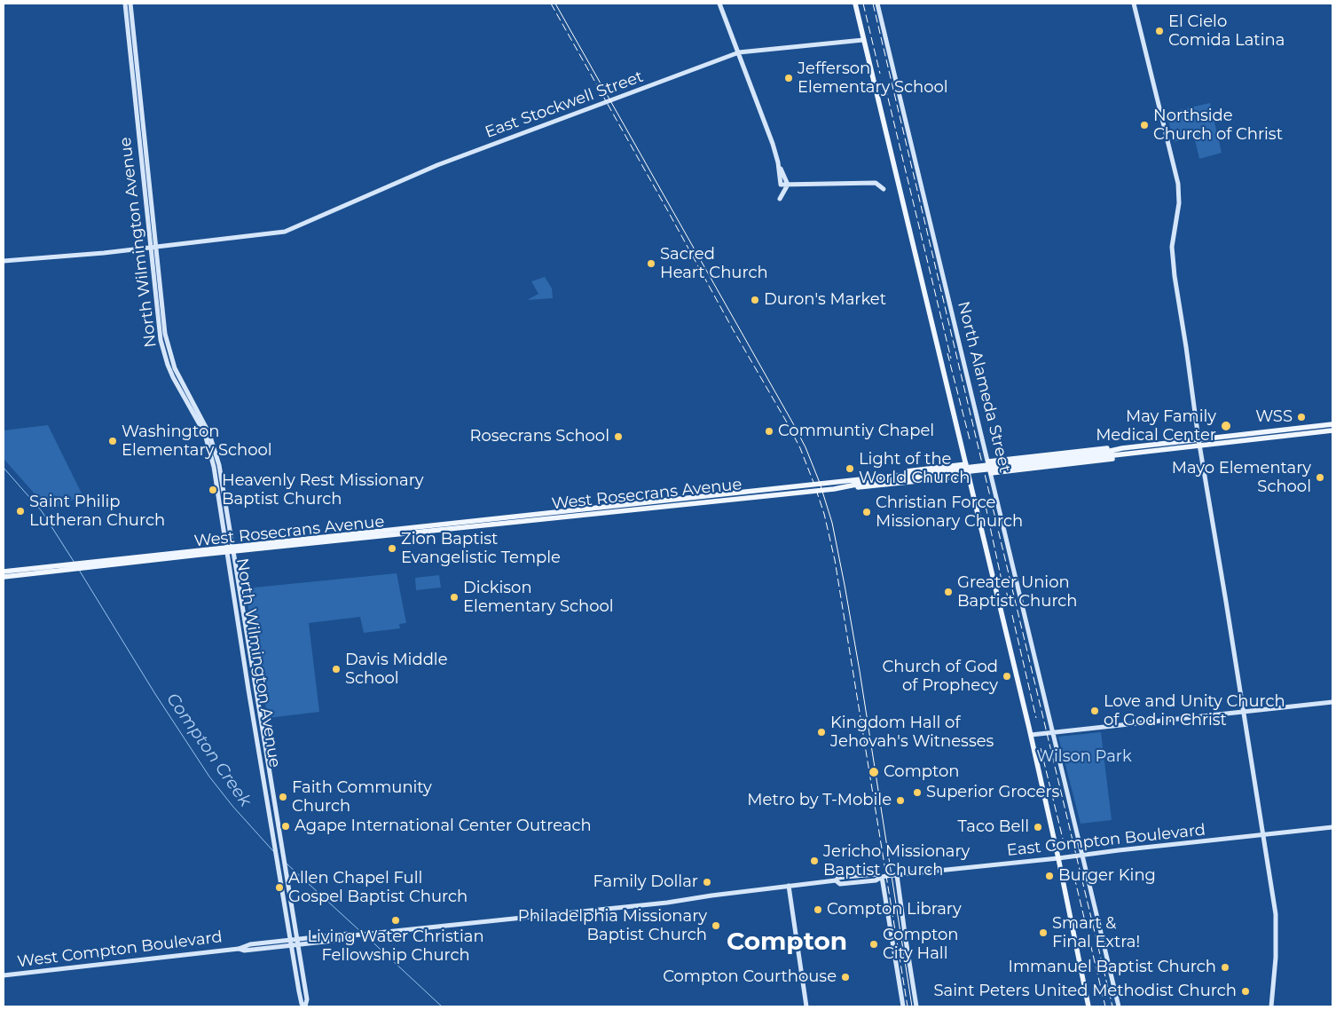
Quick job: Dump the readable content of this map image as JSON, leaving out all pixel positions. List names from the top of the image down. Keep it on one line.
{"streets":{"main road":["East Stockwell Street","North Wilmington Avenue","North Alameda Street","West Rosecrans Avenue","East Compton Boulevard","West Compton Boulevard"]},"crossings":[["East Stockwell Street","North Wilmington Avenue"],["North Wilmington Avenue","West Rosecrans Avenue"],["North Wilmington Avenue","West Compton Boulevard"],["North Alameda Street","East Compton Boulevard"],["East Compton Boulevard","West Compton Boulevard"]],"districts":["Compton"],"water":["Compton Creek"],"parks":["Wilson Park"],"places":["El Cielo Comida Latina","Jefferson Elementary School","Northside Church of Christ","Sacred Heart Church","Duron's Market","WSS","May Family Medical Center","Communtiy Chapel","Rosecrans School","Washington Elementary School","Light of the World Church","Mayo Elementary School","Heavenly Rest Missionary Baptist Church","Saint Philip Lutheran Church","Christian Force Missionary Church","Zion Baptist Evangelistic Temple","Greater Union Baptist Church","Dickison Elementary School","Davis Middle School","Church of God of Prophecy","Love and Unity Church of God in Christ","Kingdom Hall of Jehovah's Witnesses","Compton","Superior Grocers","Faith Community Church","Metro by T-Mobile","Agape International Center Outreach","Taco Bell","Jericho Missionary Baptist Church","Burger King","Family Dollar","Allen Chapel Full Gospel Baptist Church","Compton Library","Living Water Christian Fellowship Church","Philadelphia Missionary Baptist Church","Smart & Final Extra!","Compton City Hall","Immanuel Baptist Church","Compton Courthouse","Saint Peters United Methodist Church"]}
